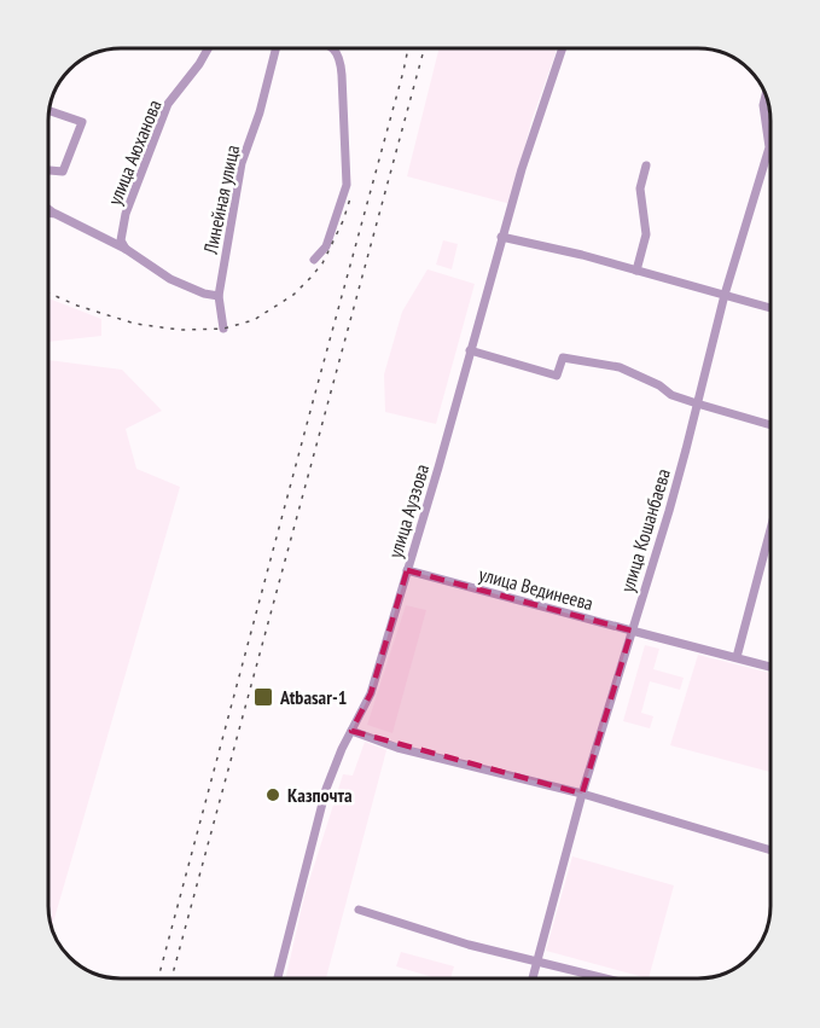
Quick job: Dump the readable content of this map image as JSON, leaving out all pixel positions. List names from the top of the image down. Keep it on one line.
{"streets":{"street":["улица Аюханова","Линейная улица","улица Ауэзова","улица Кошанбаева","улица Вединеева"]},"crossings":[["улица Ауэзова","улица Вединеева"],["улица Кошанбаева","улица Вединеева"]],"places":{"transit":["Atbasar-1"],"other":["Казпочта"]}}
